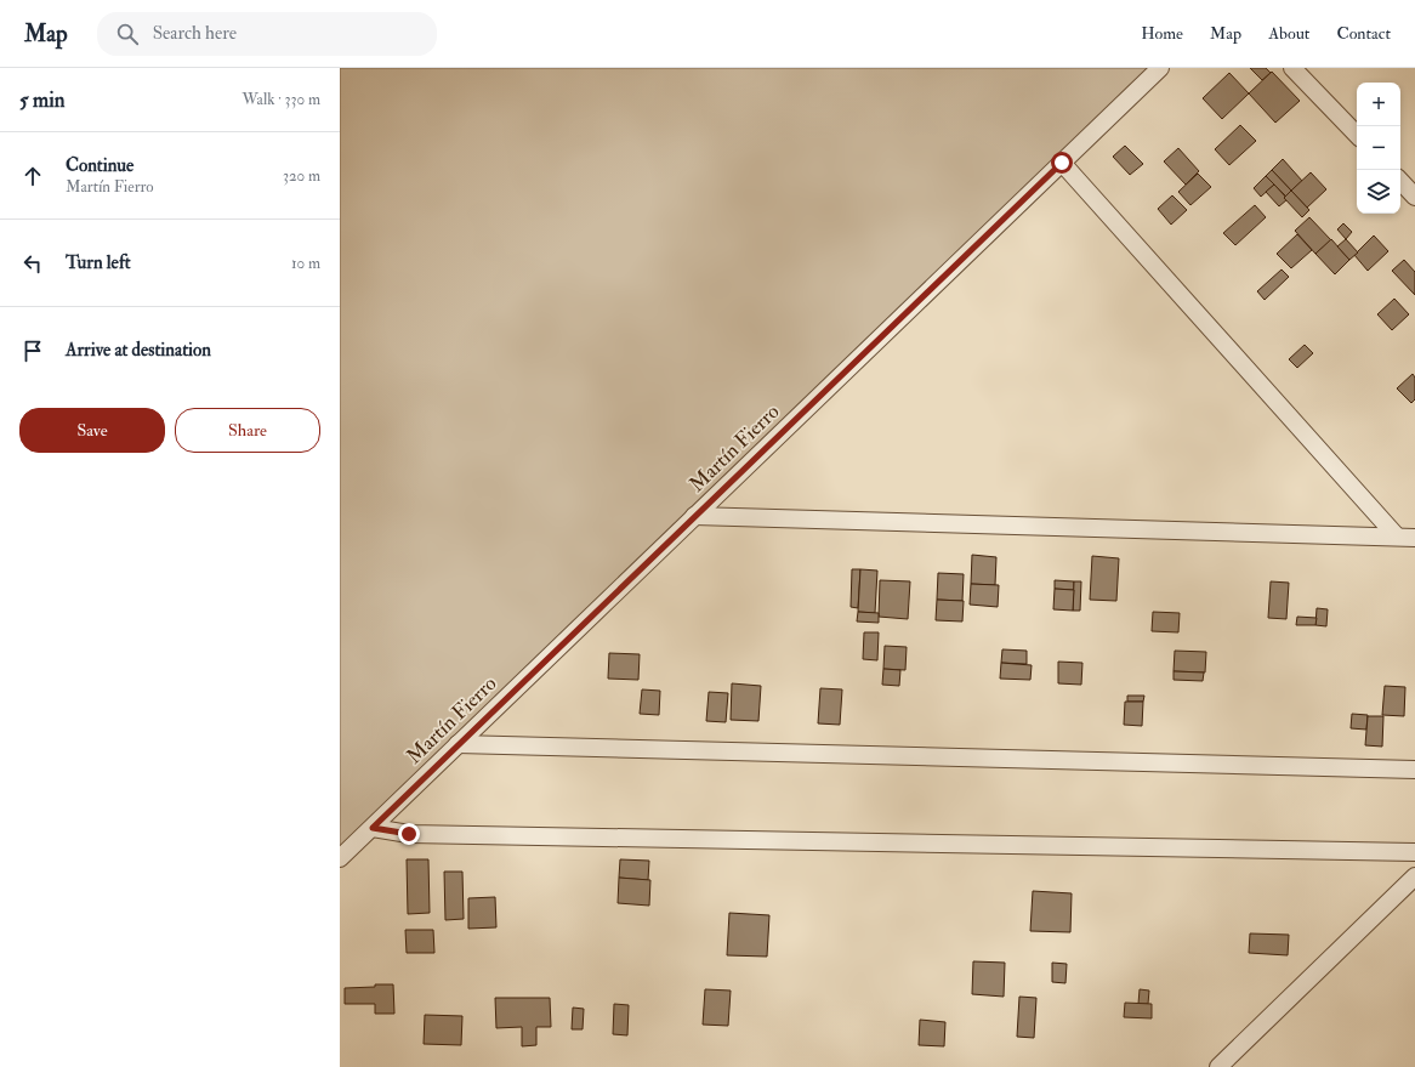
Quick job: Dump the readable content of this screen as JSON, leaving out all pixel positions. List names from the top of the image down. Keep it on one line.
{"streets":{"street":["Martín Fierro"]},"page":{"header":"Map","search":"Search here","nav":["Home","Map","About","Contact"],"heading":["5 min","Walk · 330 m"],"map_buttons":["+","−"],"list":[["Continue","Martín Fierro","320 m"],["Turn left","10 m"],"Arrive at destination"],"buttons":["Save","Share"]}}
